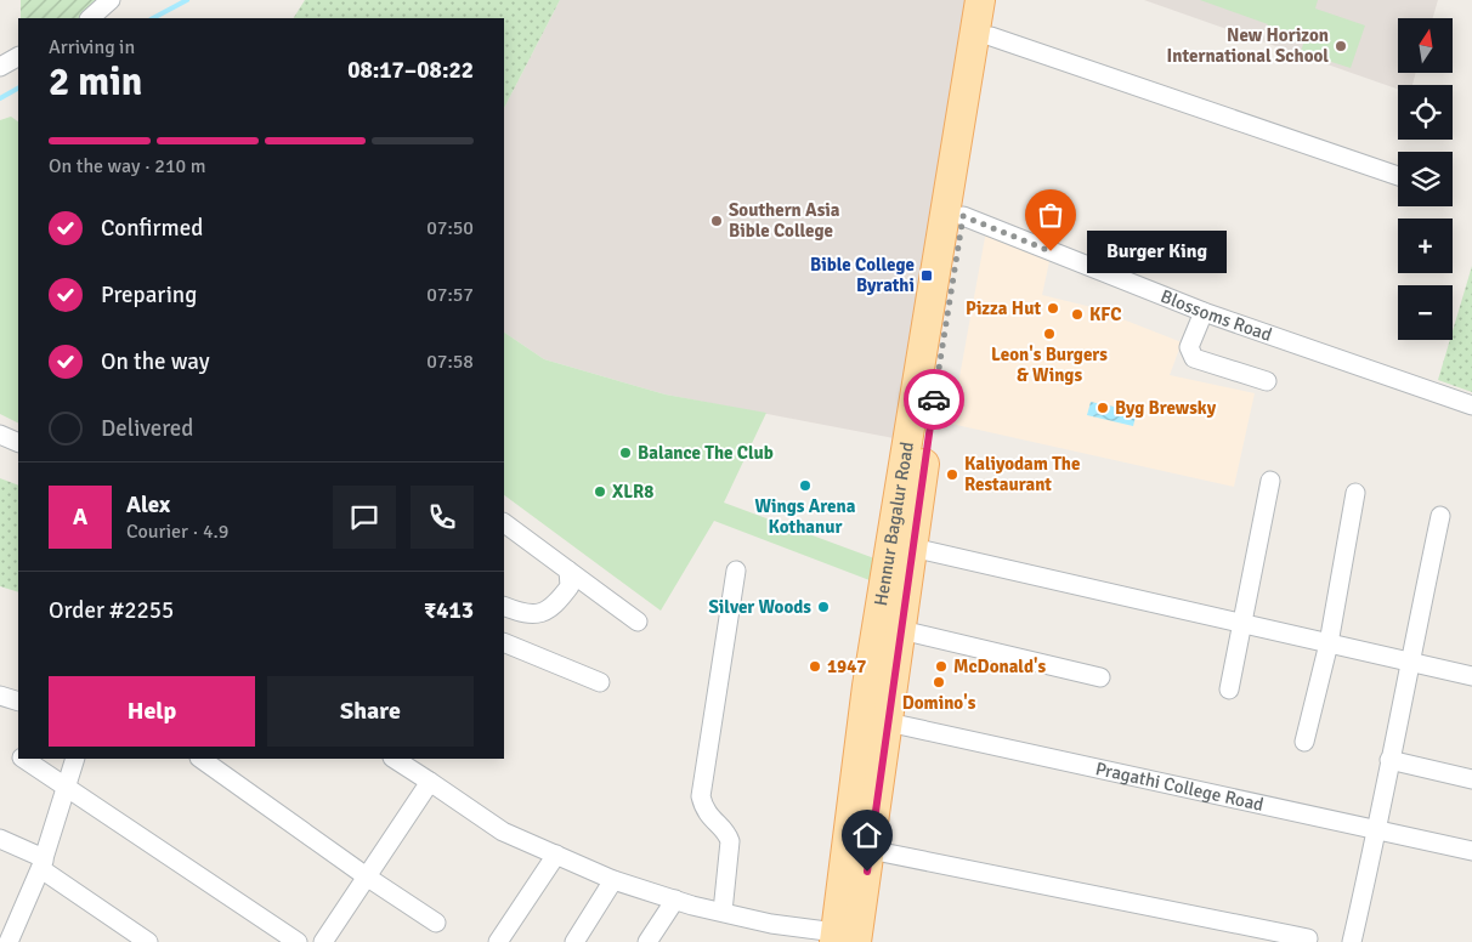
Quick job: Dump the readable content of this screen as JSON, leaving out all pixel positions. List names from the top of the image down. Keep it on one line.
{"streets":{"main road":["Hennur Bagalur Road"],"street":["Blossoms Road","Pragathi College Road"]},"crossings":[["Blossoms Road","Hennur Bagalur Road"],["Hennur Bagalur Road","Pragathi College Road"]],"places":{"other":["New Horizon International School","Southern Asia Bible College","Burger King","Pizza Hut","KFC","Leon's Burgers & Wings","Byg Brewsky","Balance The Club","Kaliyodam The Restaurant","Wings Arena Kothanur","XLR8","Silver Woods","1947","McDonald's","Domino's"],"transit":["Bible College Byrathi"]},"north":"top","page":{"map_buttons":["+","−"],"heading":["2 min","Arriving in","08:17–08:22"],"panel":["Alex","Courier · 4.9","Order #2255","₹413"],"bar":"On the way · 210 m","list":[["Confirmed","07:50"],["Preparing","07:57"],["On the way","07:58"],"Delivered"],"bubble":"Burger King","round":"A","buttons":["Help","Share"]}}
